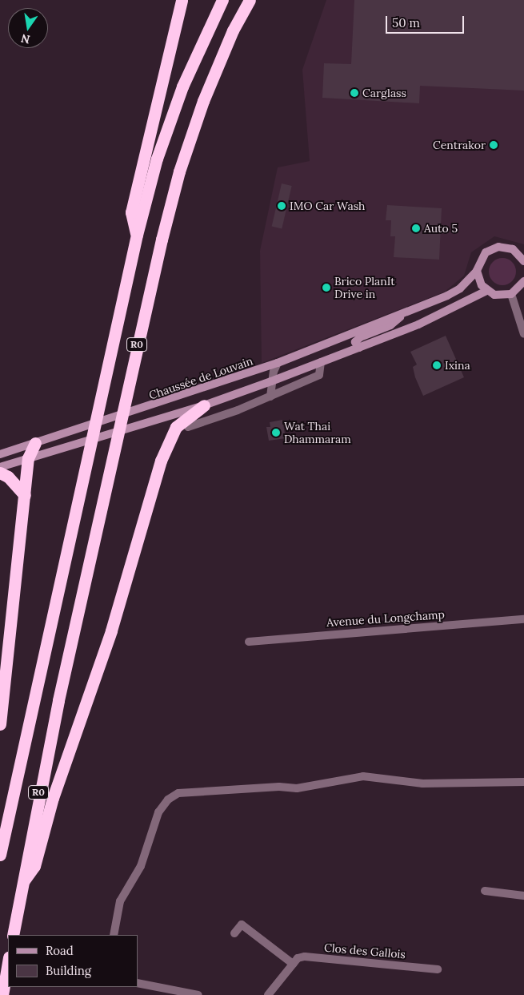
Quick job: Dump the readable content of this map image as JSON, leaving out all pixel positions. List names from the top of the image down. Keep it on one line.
{"streets":{"highway":["R0"],"main road":["Chaussée de Louvain"],"street":["Avenue du Longchamp","Clos des Gallois"]},"places":["Carglass","Centrakor","IMO Car Wash","Auto 5","Brico PlanIt Drive in","Ixina","Wat Thai Dhammaram"],"legend":["Road","Building"],"scale_bar":"50 m","north":"bottom"}
